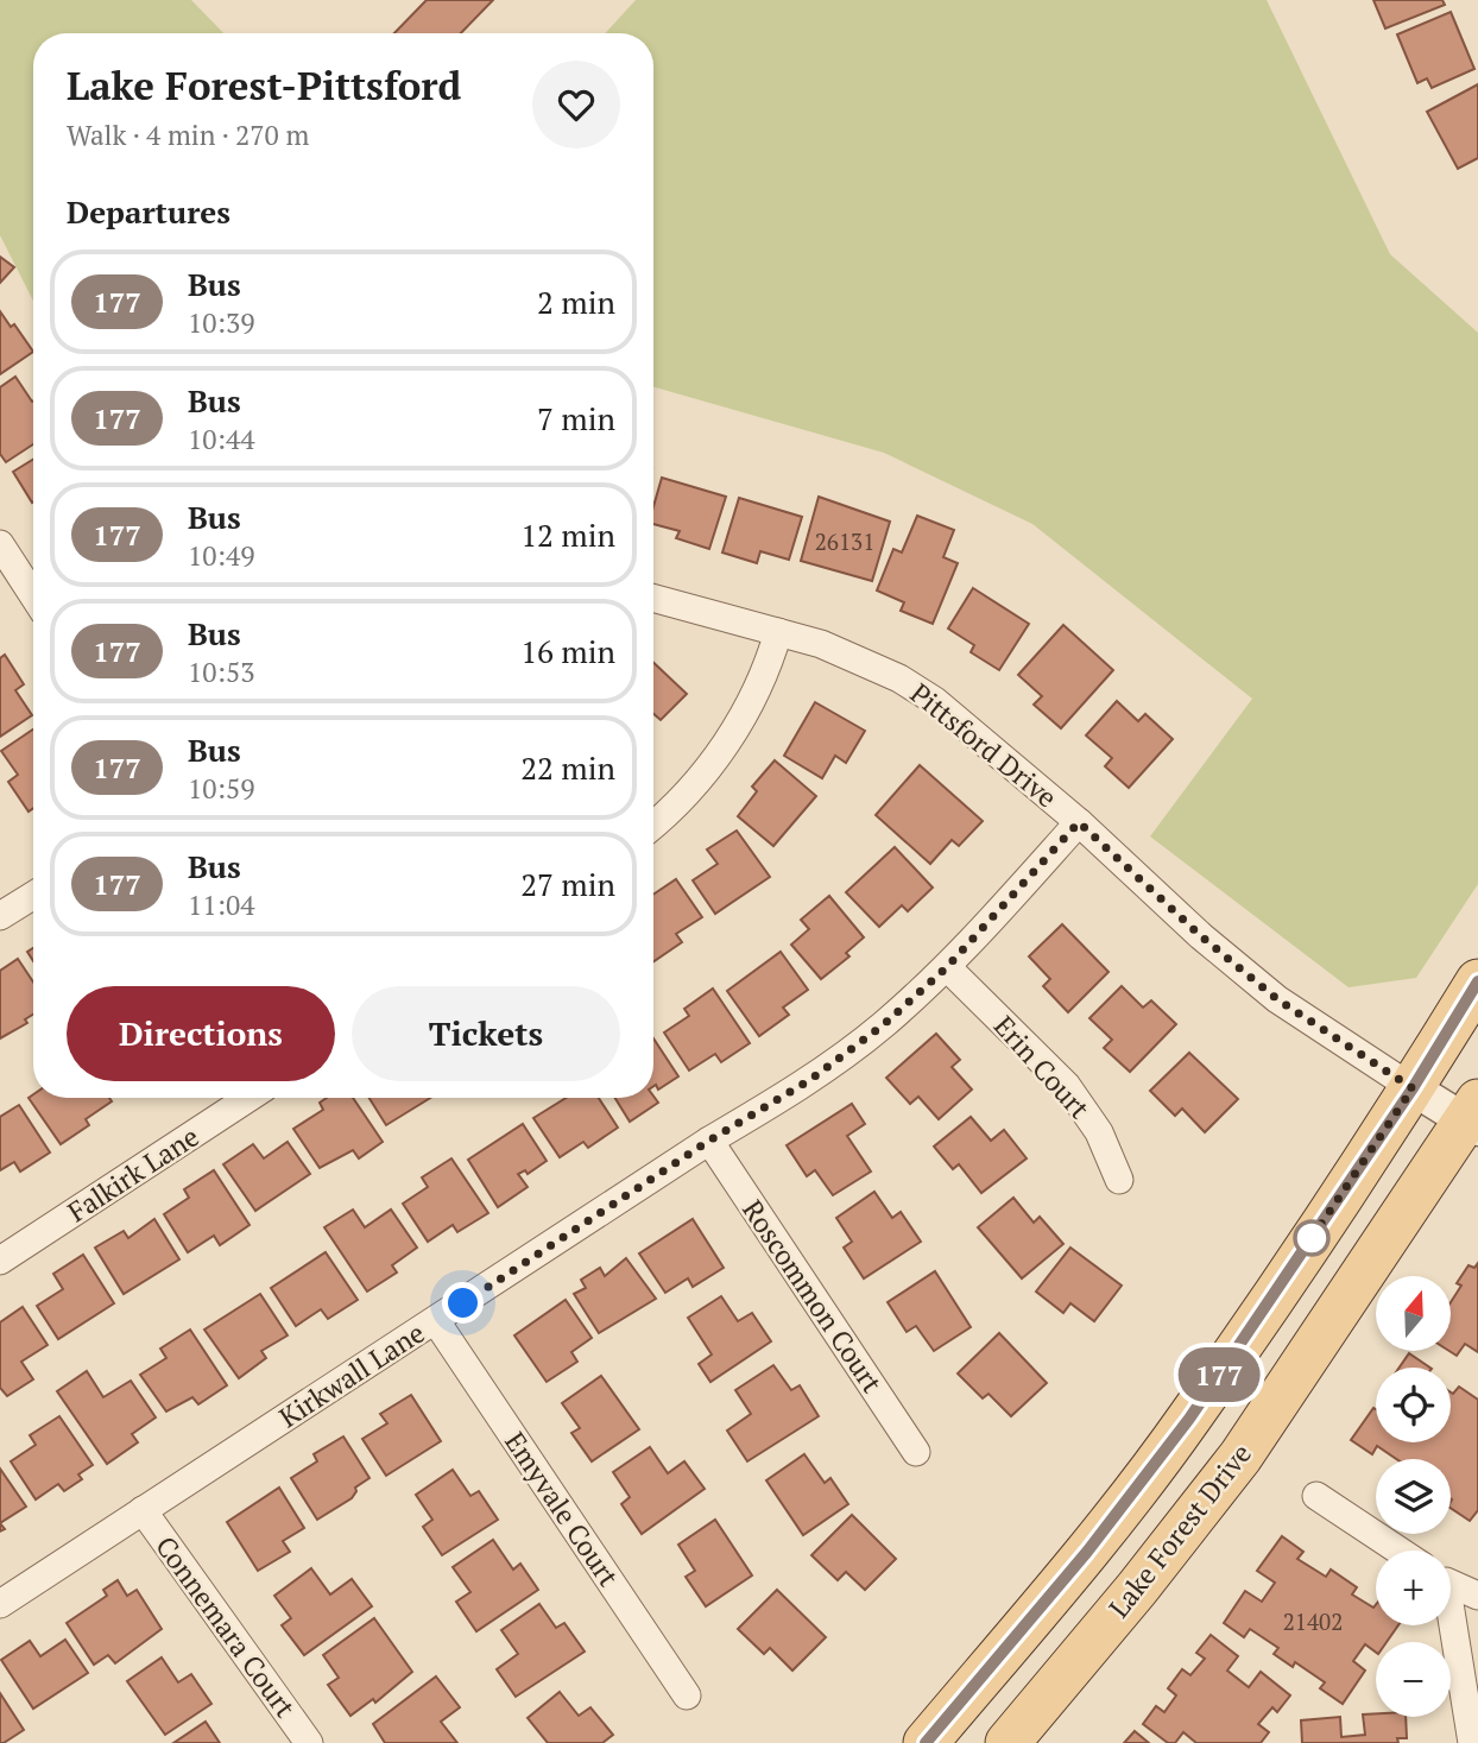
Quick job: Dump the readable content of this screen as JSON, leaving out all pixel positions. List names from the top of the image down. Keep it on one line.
{"streets":{"main road":["Lake Forest Drive"],"street":["Pittsford Drive","Erin Court","Falkirk Lane","Roscommon Court","Kirkwall Lane","Emyvale Court","Connemara Court"]},"crossings":[["Pittsford Drive","Kirkwall Lane"],["Pittsford Drive","Lake Forest Drive"],["Erin Court","Kirkwall Lane"],["Roscommon Court","Kirkwall Lane"],["Kirkwall Lane","Emyvale Court"],["Kirkwall Lane","Connemara Court"]],"lines":["bus line 177"],"house_numbers":["26131","21402"],"north":"top","page":{"on_map":"177","heading":[["Lake Forest-Pittsford","Walk · 4 min · 270 m"],"Departures"],"list":[{"mark":"177","name":"Bus","note":"10:39","value":"2 min"},{"mark":"177","name":"Bus","note":"10:44","value":"7 min"},{"mark":"177","name":"Bus","note":"10:49","value":"12 min"},{"mark":"177","name":"Bus","note":"10:53","value":"16 min"},{"mark":"177","name":"Bus","note":"10:59","value":"22 min"},{"mark":"177","name":"Bus","note":"11:04","value":"27 min"}],"buttons":["Directions","Tickets"],"map_buttons":["+","−"]}}
